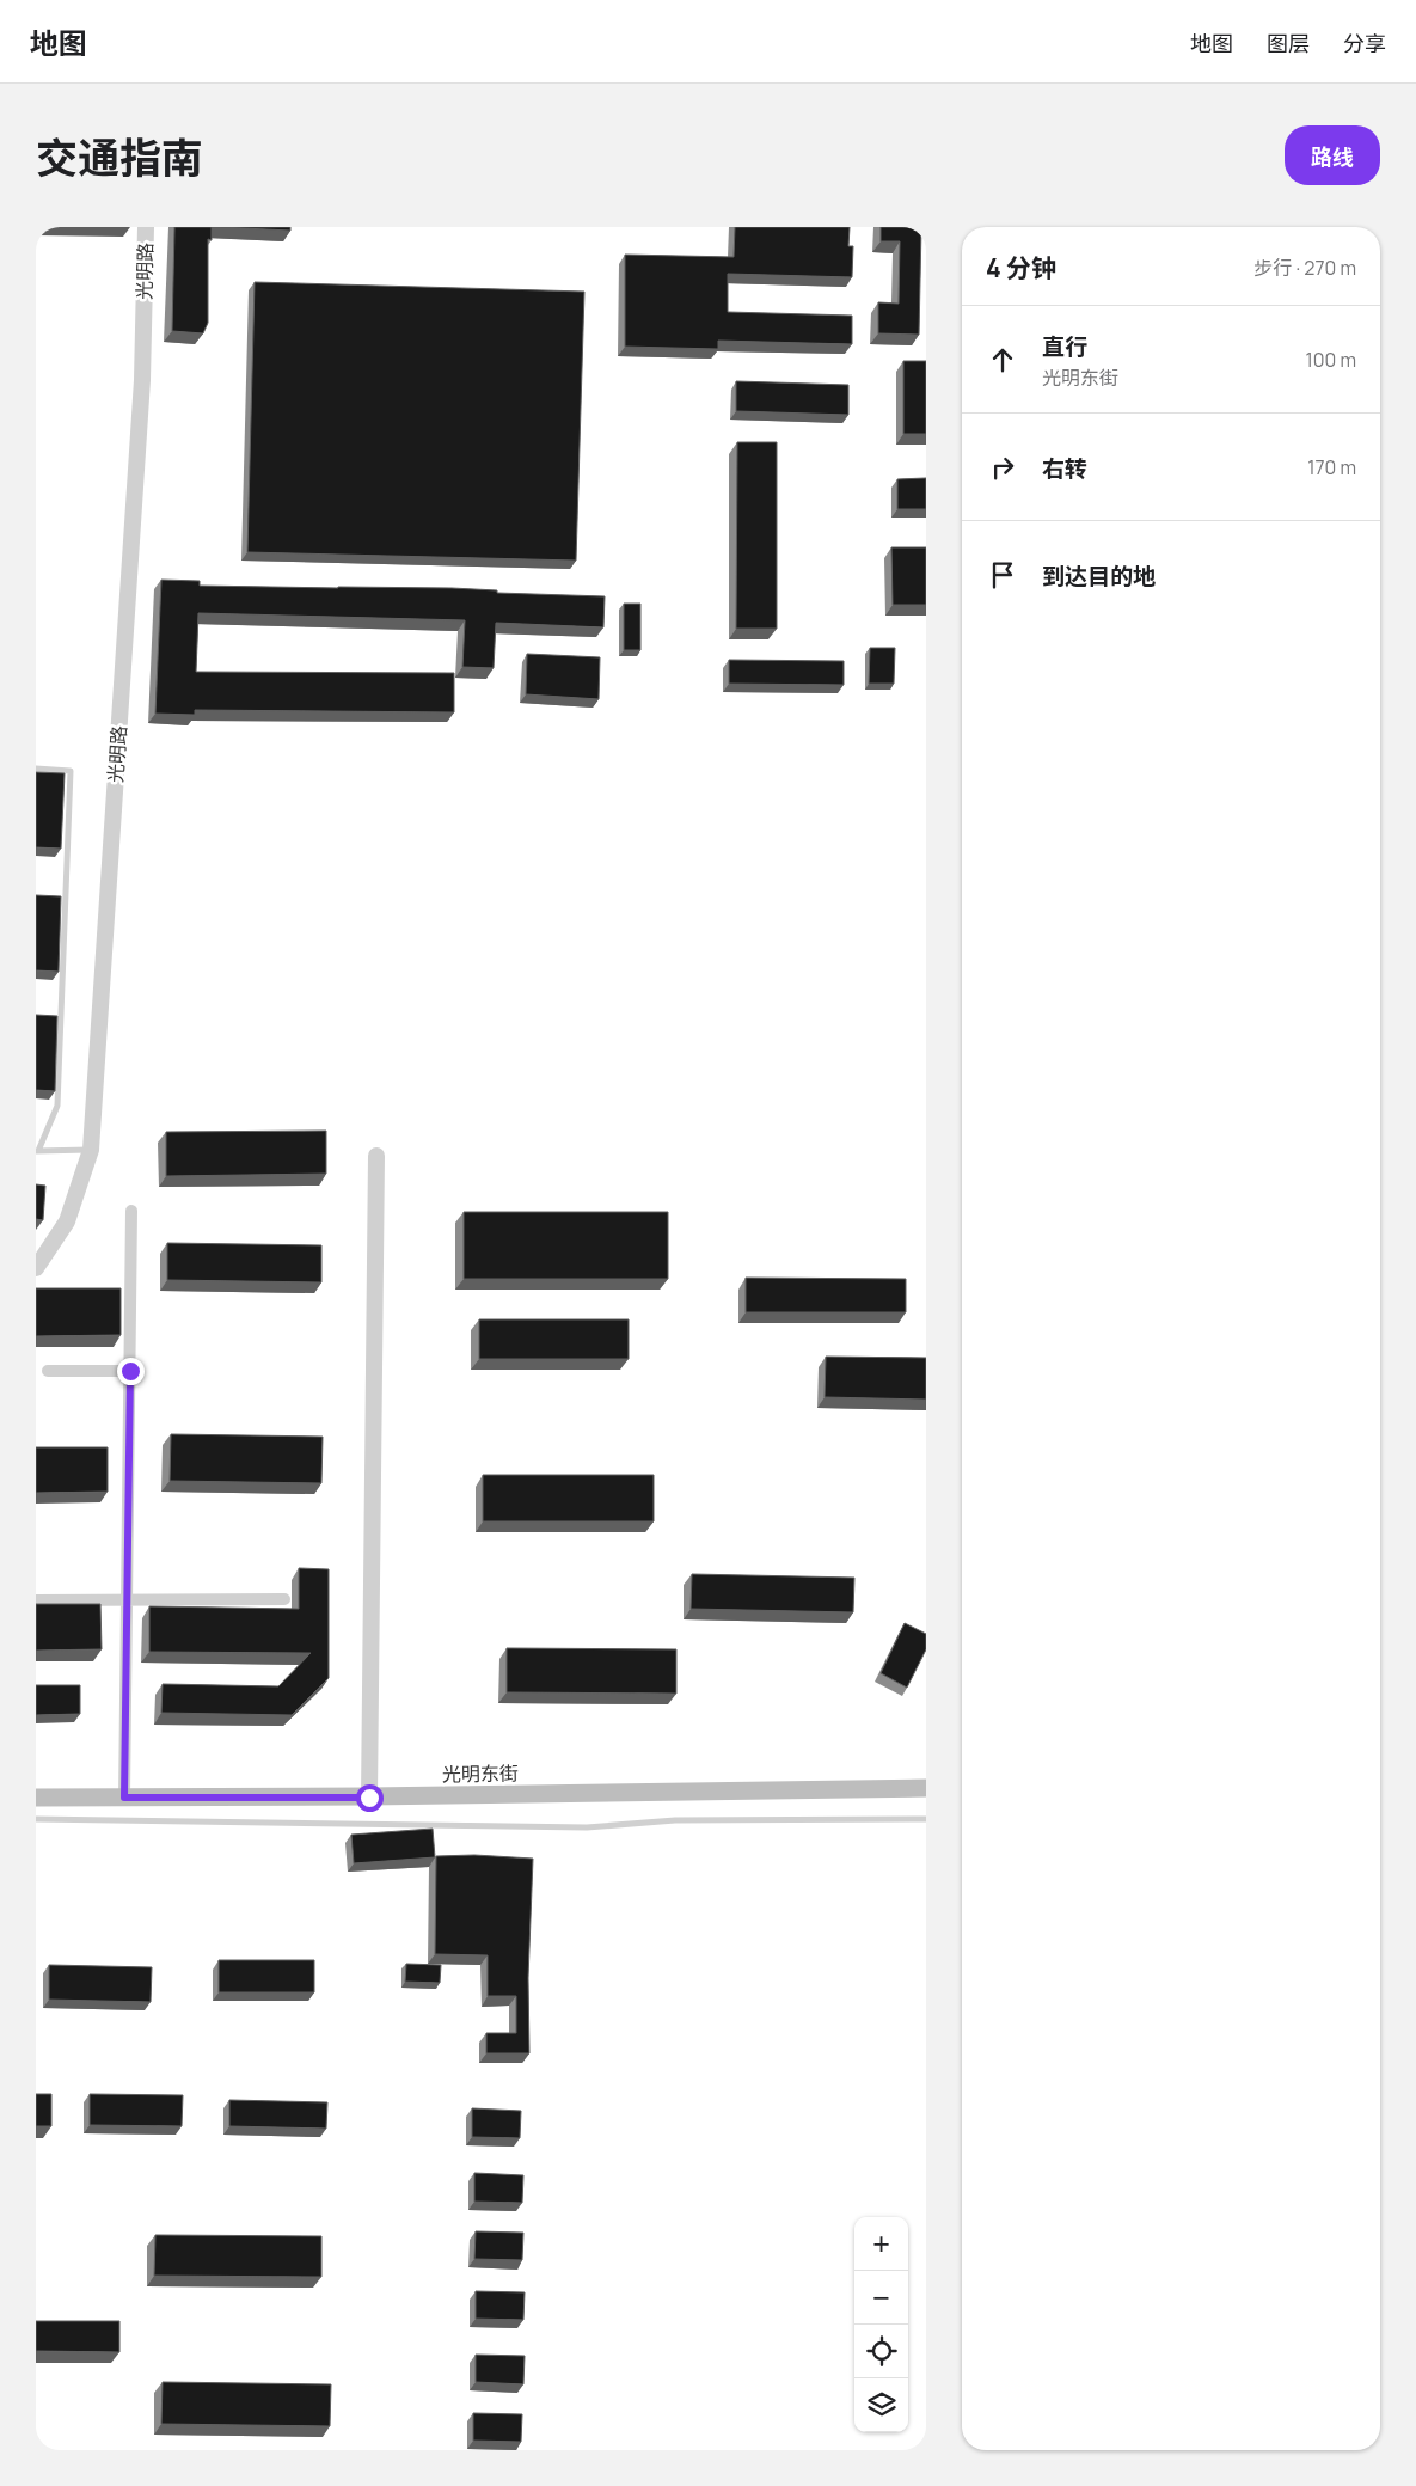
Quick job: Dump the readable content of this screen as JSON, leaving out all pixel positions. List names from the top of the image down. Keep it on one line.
{"streets":{"main road":["光明东街"],"street":["光明路"]},"page":{"header":"地图","nav":["地图","图层","分享"],"title":"交通指南","buttons":"路线","heading":["4 分钟","步行 · 270 m"],"list":[["直行","光明东街","100 m"],["右转","170 m"],"到达目的地"],"map_buttons":["+","−"]}}
